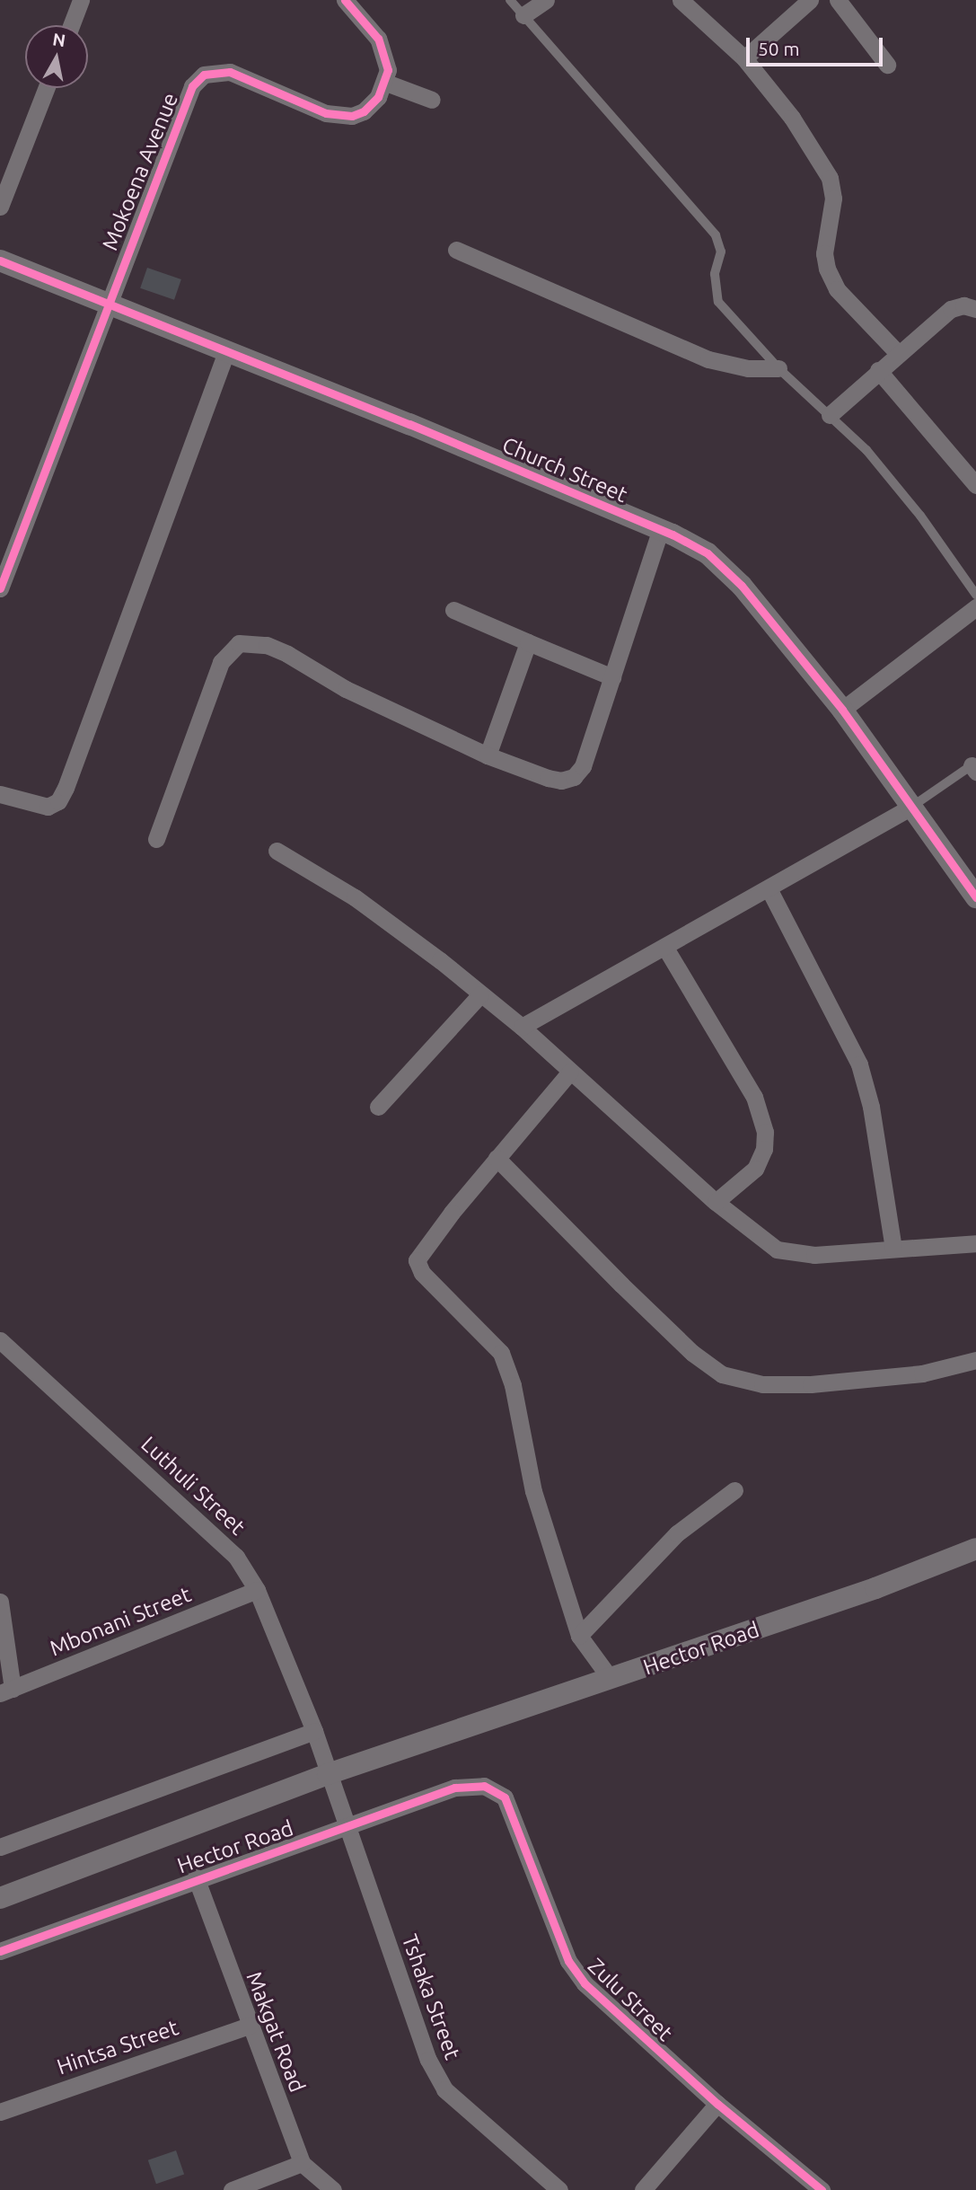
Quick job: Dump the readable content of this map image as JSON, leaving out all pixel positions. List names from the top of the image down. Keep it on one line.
{"streets":{"street":["Mokoena Avenue","Church Street","Luthuli Street","Mbonani Street","Hector Road","Tshaka Street","Zulu Street","Makgat Road","Hintsa Street"]},"crossings":[["Mokoena Avenue","Church Street"],["Luthuli Street","Mbonani Street"],["Luthuli Street","Hector Road"],["Luthuli Street","Tshaka Street"],["Hector Road","Tshaka Street"],["Hector Road","Zulu Street"],["Hector Road","Makgat Road"],["Makgat Road","Hintsa Street"]],"scale_bar":"50 m","north":"top"}
